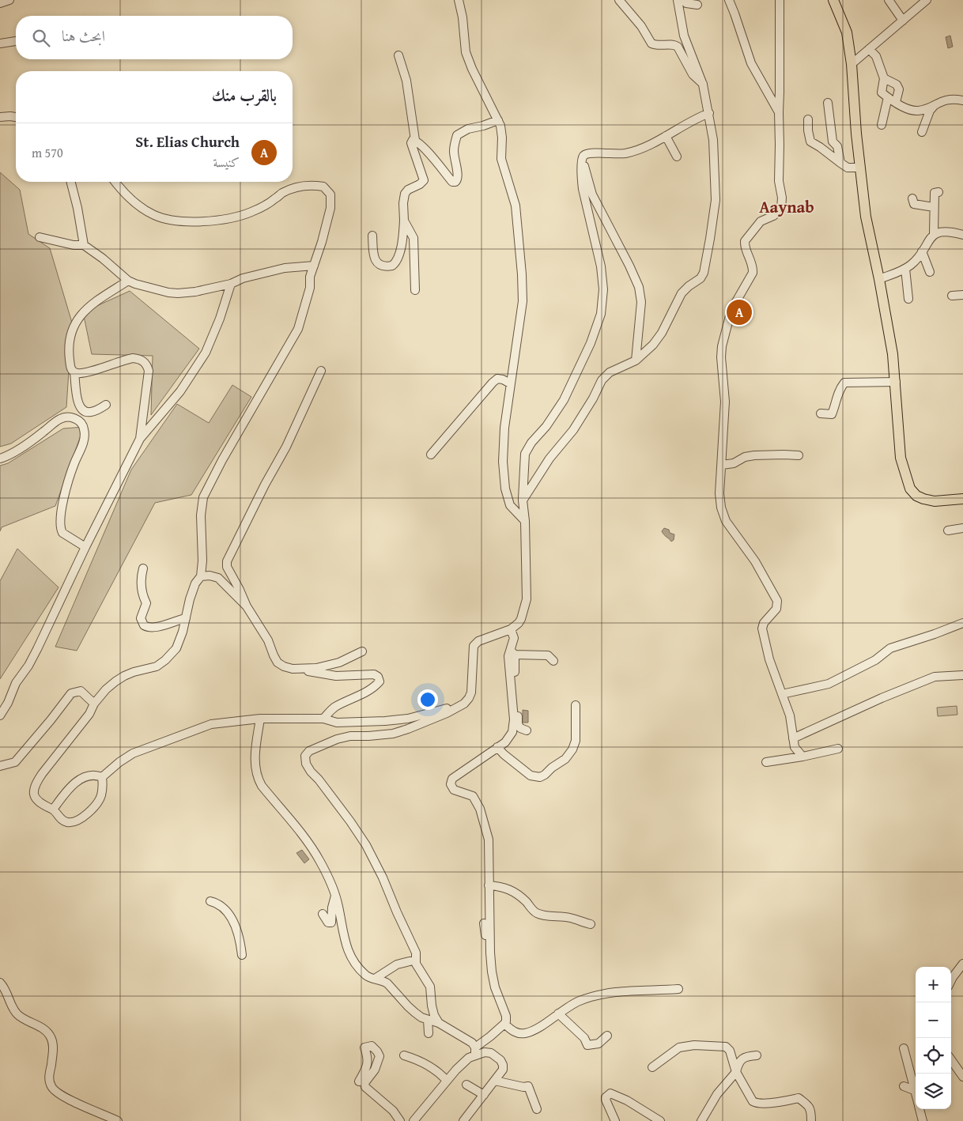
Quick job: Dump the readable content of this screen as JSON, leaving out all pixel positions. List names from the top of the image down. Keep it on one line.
{"districts":["Aaynab"],"page":{"search":"ابحث هنا","heading":"بالقرب منك","list":[{"mark":"A","name":"St. Elias Church","note":"كنيسة","value":"570 m"}],"pins":"A","map_buttons":["+","−"]}}
